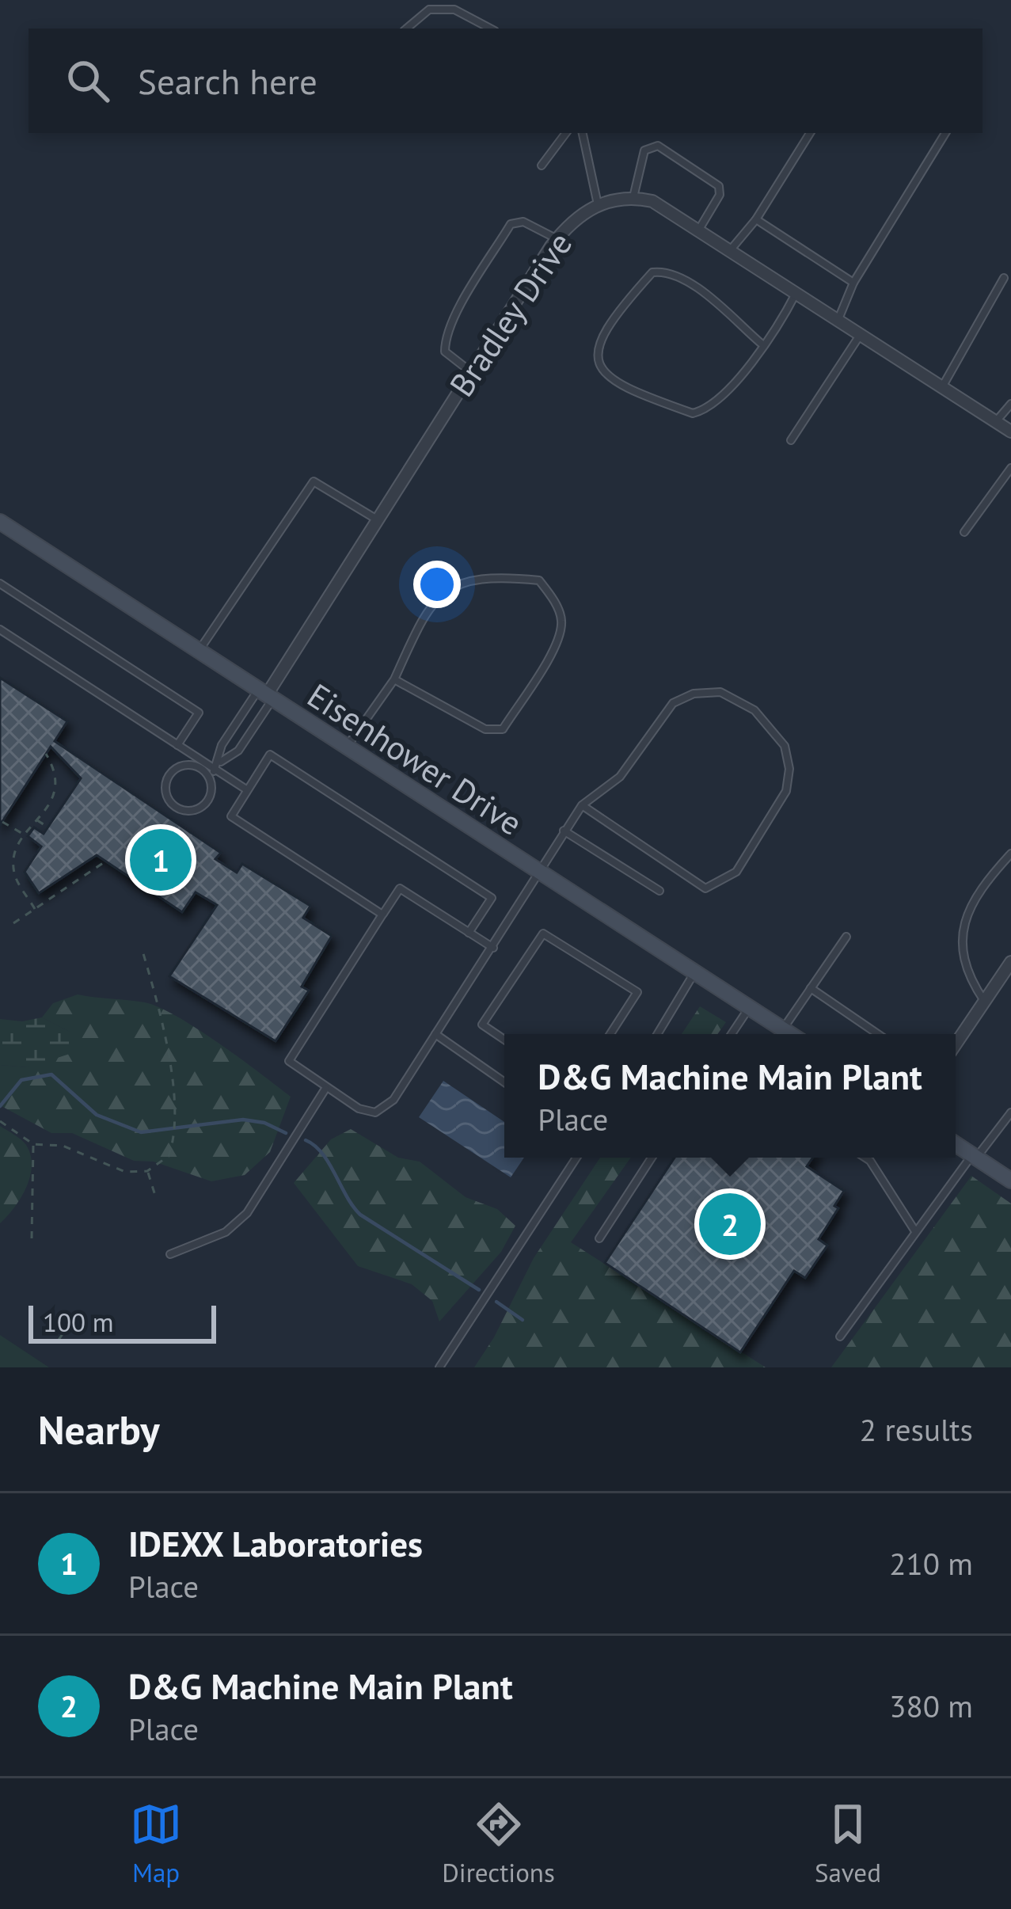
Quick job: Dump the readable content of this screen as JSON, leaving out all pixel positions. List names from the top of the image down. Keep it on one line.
{"streets":{"street":["Bradley Drive","Eisenhower Drive"]},"crossings":[["Bradley Drive","Eisenhower Drive"]],"scale_bar":"100 m","page":{"search":"Search here","pins":["1","2"],"popup":["D&G Machine Main Plant","Place"],"scale":"100 m","heading":["Nearby","2 results"],"list":[{"mark":"1","name":"IDEXX Laboratories","note":"Place","value":"210 m"},{"mark":"2","name":"D&G Machine Main Plant","note":"Place","value":"380 m"}],"nav":["Map","Directions","Saved"]}}
